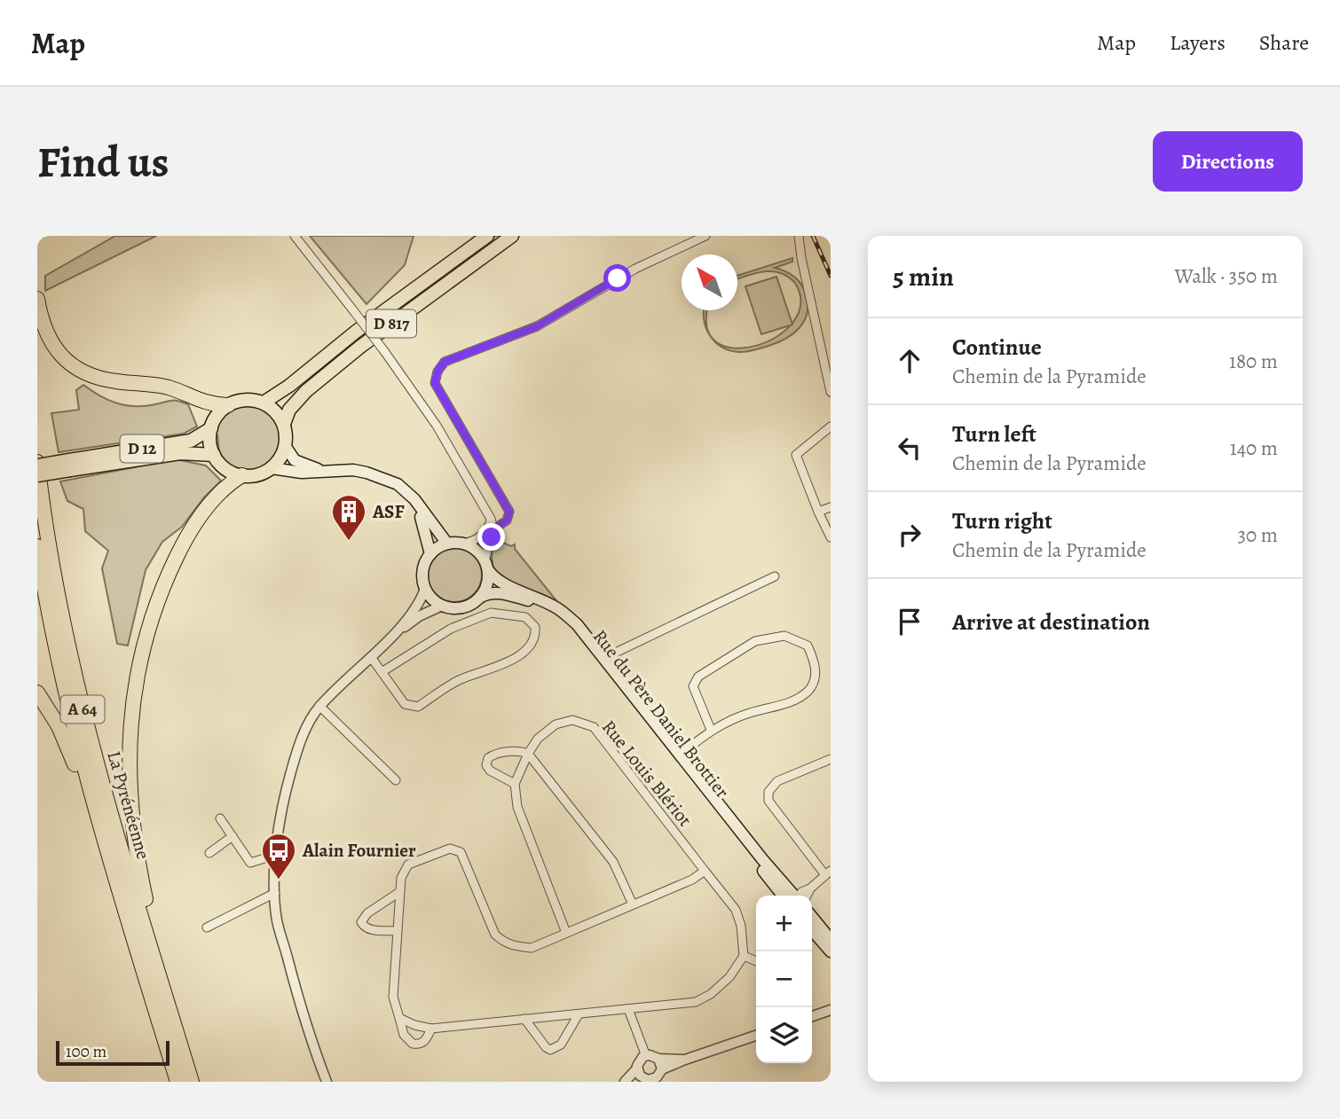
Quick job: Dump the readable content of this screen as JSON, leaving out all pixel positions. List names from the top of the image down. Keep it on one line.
{"streets":{"highway":["A 64","La Pyrénéenne"],"main road":["D 817","D 12","Rue du Père Daniel Brottier"],"street":["Rue Louis Blériot"]},"crossings":[["D 817","D 12"]],"places":{"building":["ASF"],"bus stop":["Alain Fournier"]},"scale_bar":"100 m","north":"top left","page":{"header":"Map","nav":["Map","Layers","Share"],"buttons":"Directions","title":"Find us","heading":["5 min","Walk · 350 m"],"list":[["Continue","Chemin de la Pyramide","180 m"],["Turn left","Chemin de la Pyramide","140 m"],["Turn right","Chemin de la Pyramide","30 m"],"Arrive at destination"],"map_buttons":["+","−"],"scale":"100 m"}}
